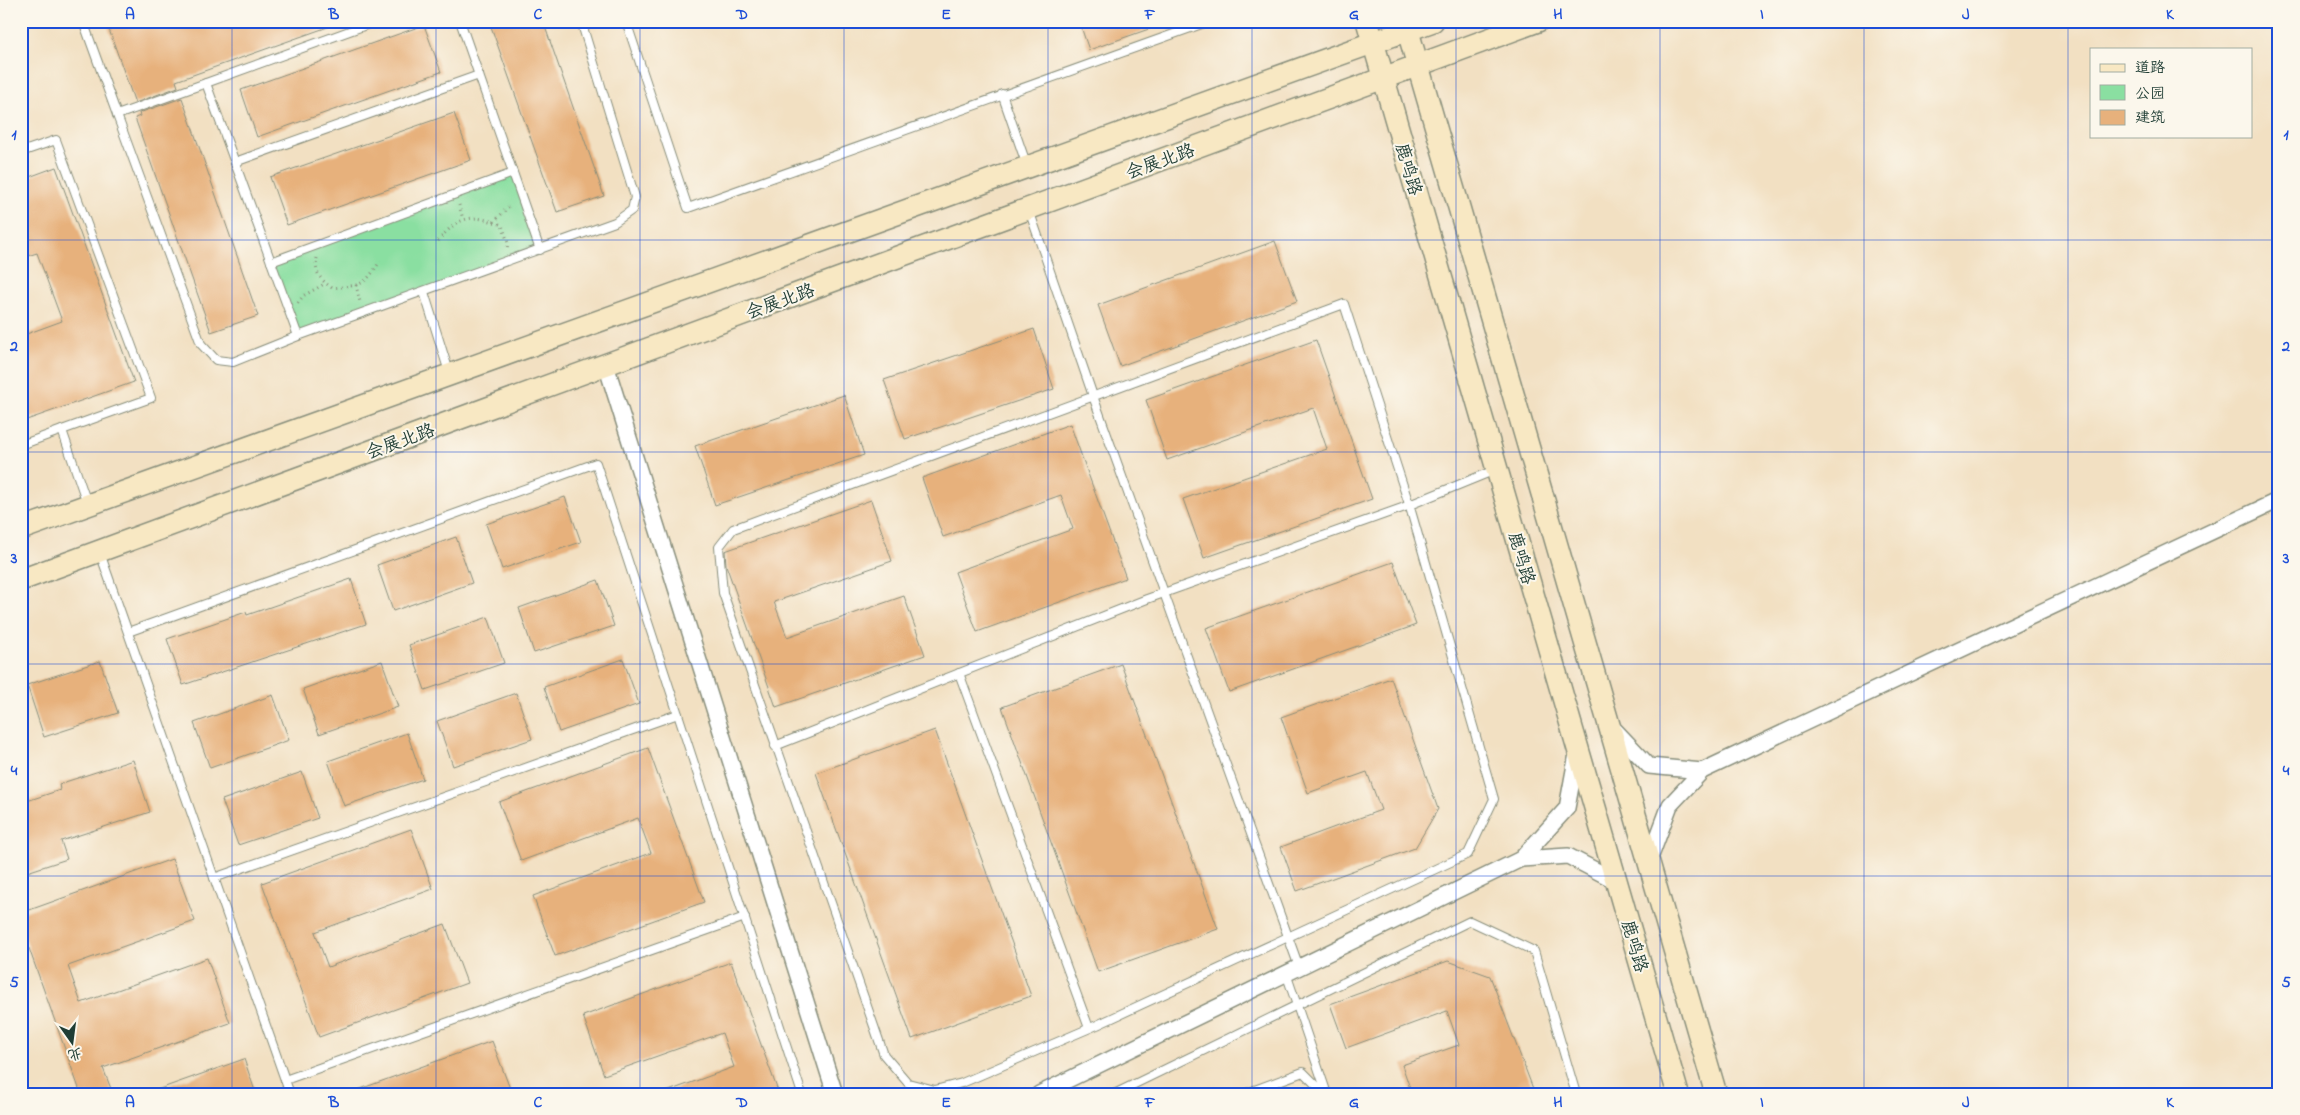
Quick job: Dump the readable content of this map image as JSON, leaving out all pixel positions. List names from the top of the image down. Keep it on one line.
{"streets":{"main road":["会展北路","鹿鸣路"]},"crossings":[["会展北路","鹿鸣路"]],"legend":["道路","公园","建筑"],"north":"bottom","grid":{"columns":["A","B","C","D","E","F","G","H","I","J","K"],"rows":["1","2","3","4","5"]}}
